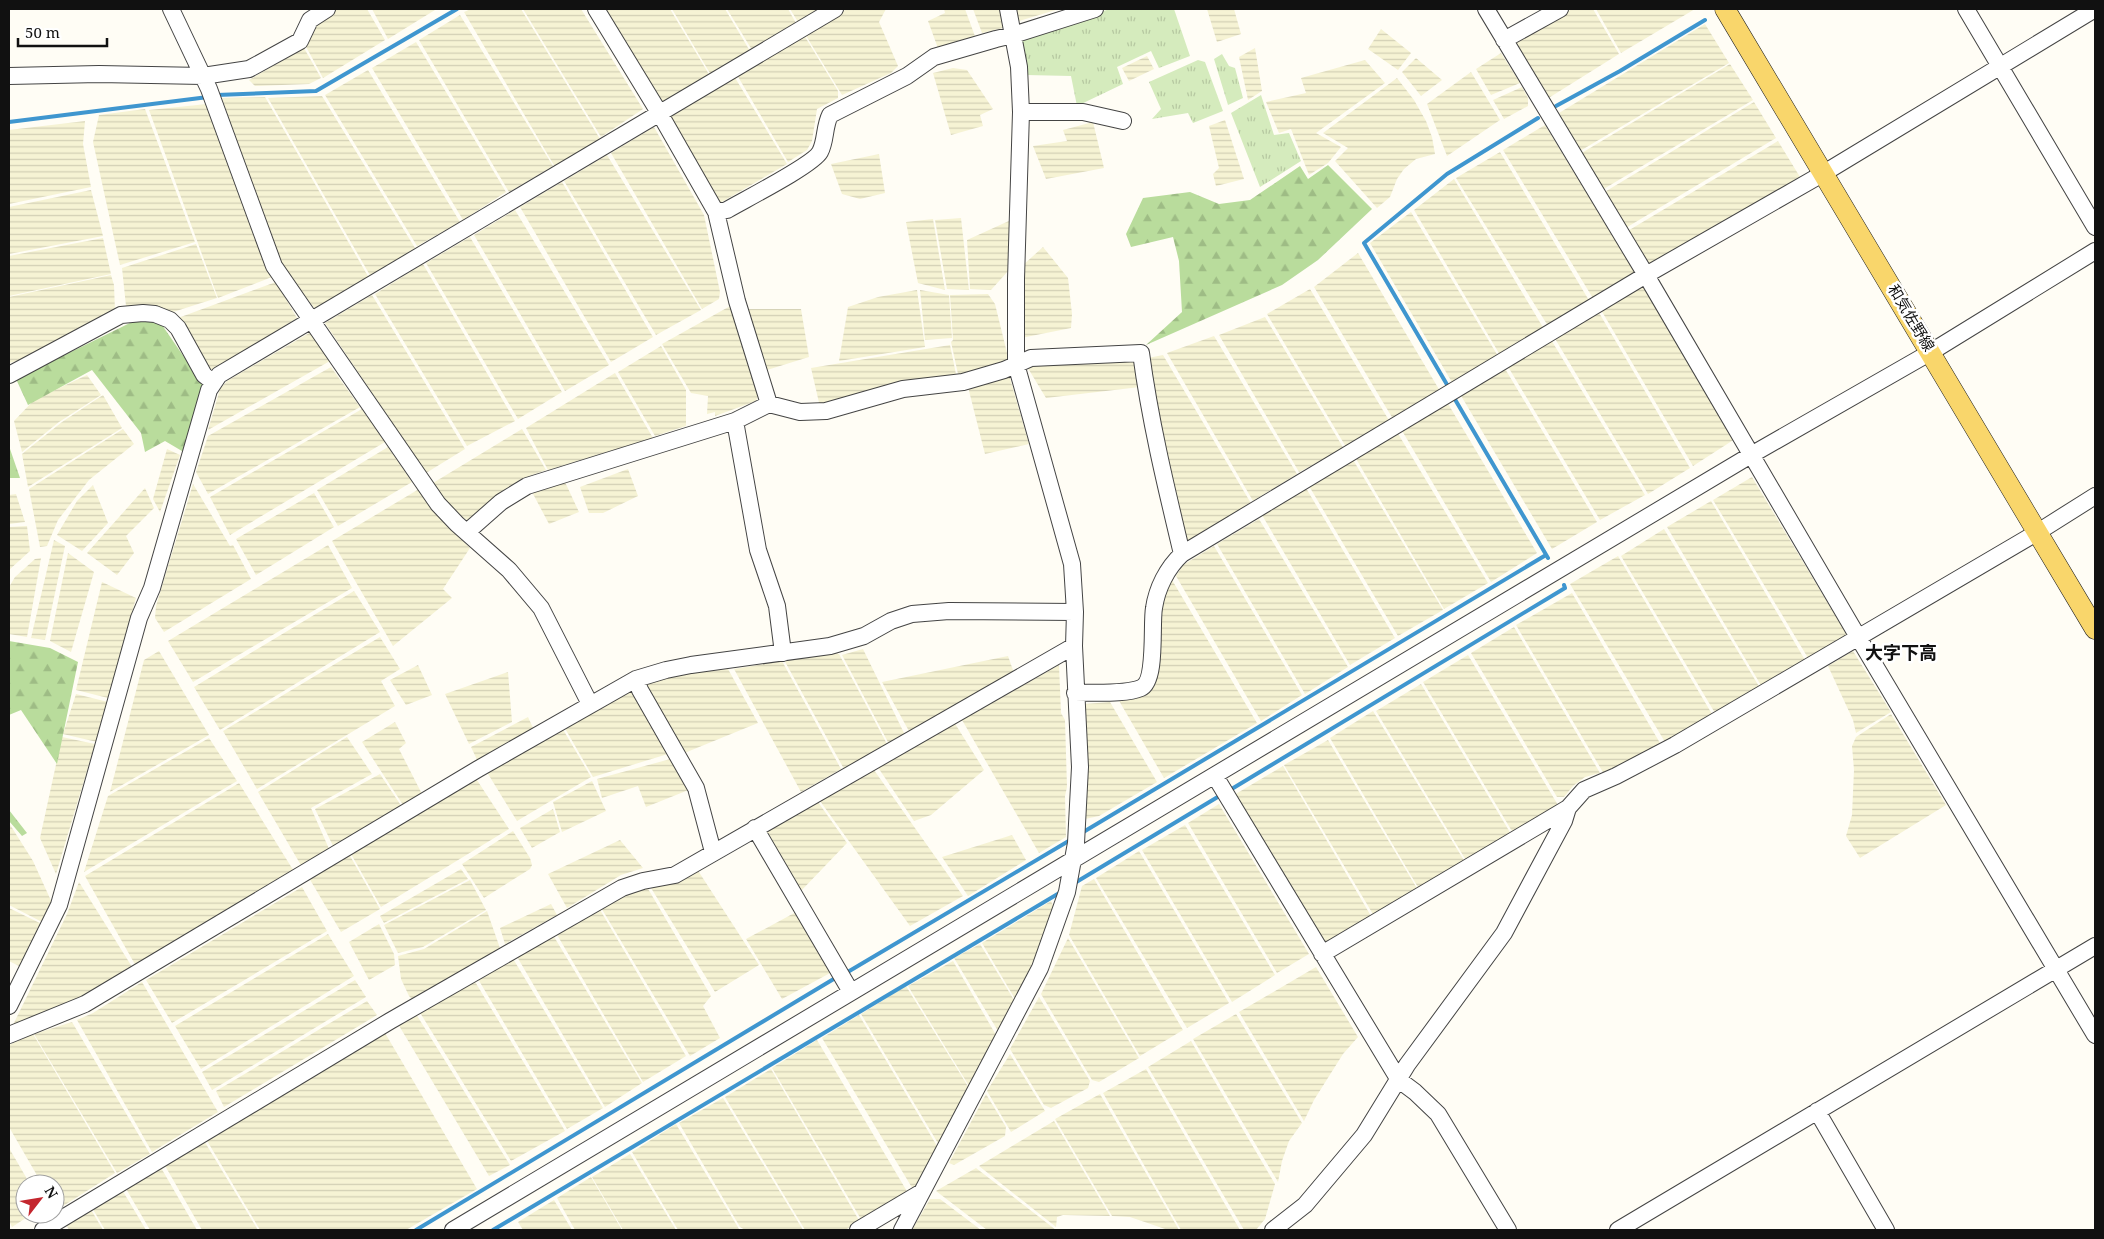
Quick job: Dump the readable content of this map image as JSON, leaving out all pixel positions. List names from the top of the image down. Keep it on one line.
{"streets":{"main road":["和気佐野線"]},"districts":["大字下高"],"scale_bar":"50 m","north":"top right"}
